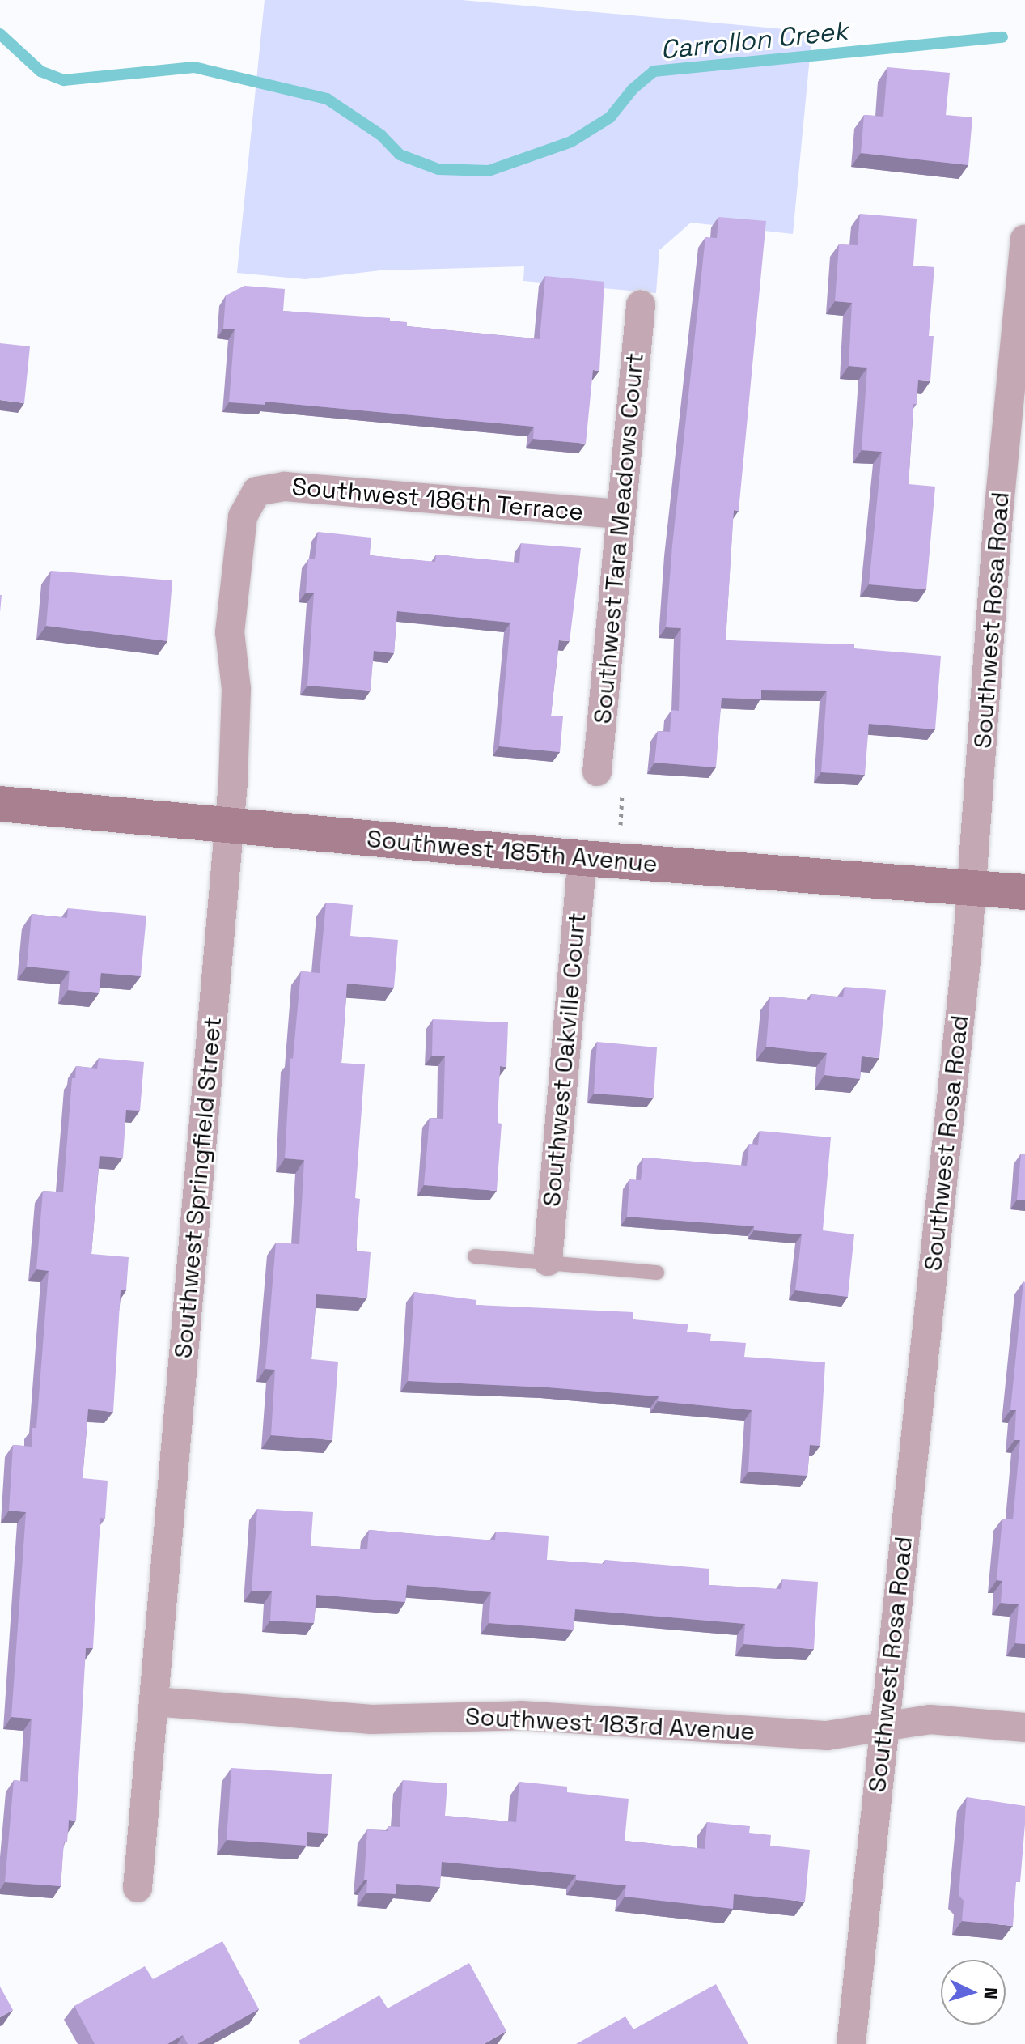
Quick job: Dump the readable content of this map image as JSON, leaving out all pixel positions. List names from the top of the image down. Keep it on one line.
{"streets":{"main road":["Southwest 185th Avenue"],"street":["Southwest 186th Terrace","Southwest Tara Meadows Court","Southwest Rosa Road","Southwest Oakville Court","Southwest Springfield Street","Southwest 183rd Avenue"]},"crossings":[["Southwest 186th Terrace","Southwest Tara Meadows Court"],["Southwest 186th Terrace","Southwest Springfield Street"],["Southwest Rosa Road","Southwest 185th Avenue"],["Southwest Rosa Road","Southwest 183rd Avenue"],["Southwest 185th Avenue","Southwest Oakville Court"],["Southwest 185th Avenue","Southwest Springfield Street"],["Southwest Springfield Street","Southwest 183rd Avenue"]],"water":["Carrollon Creek"],"north":"right"}
